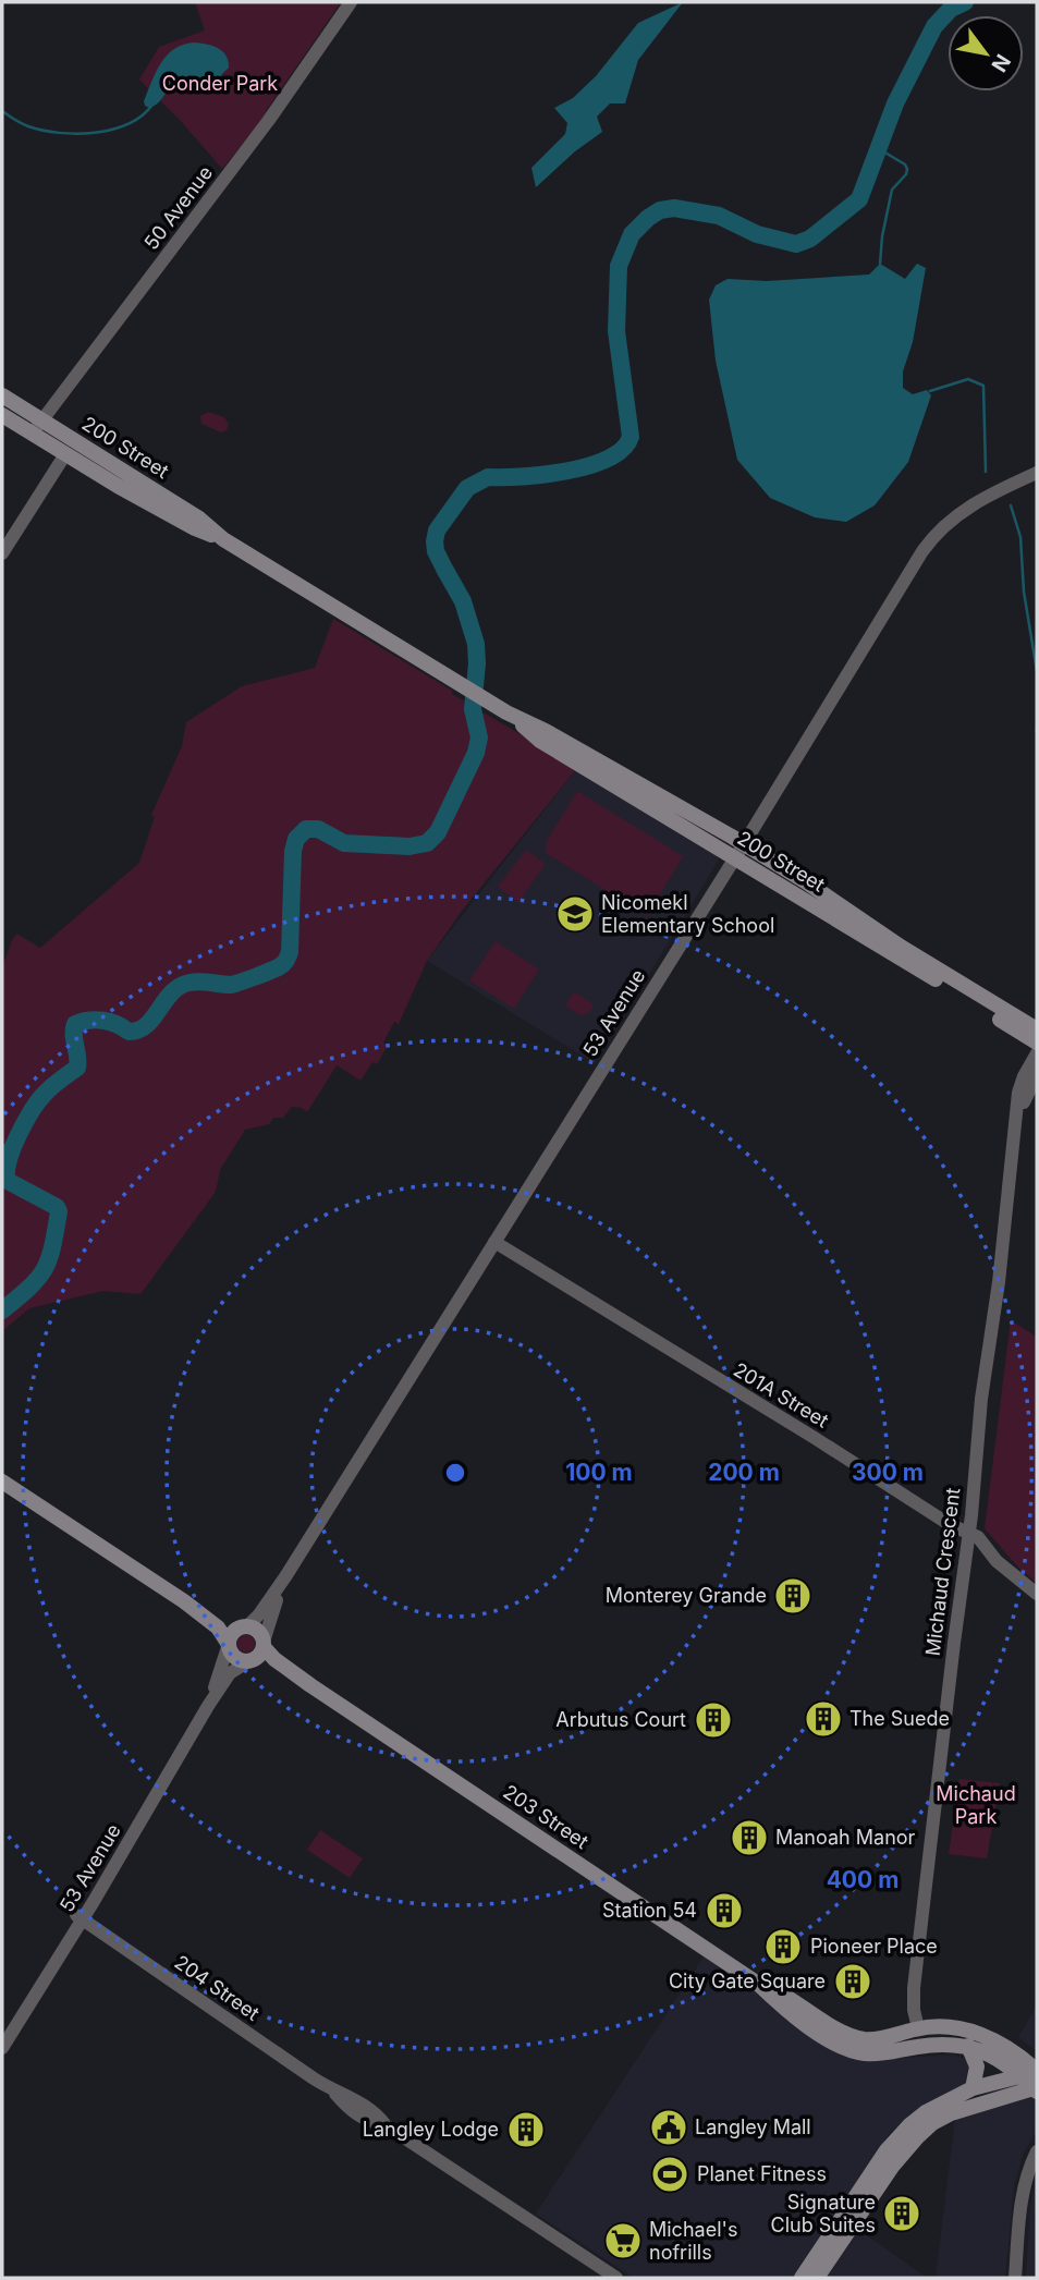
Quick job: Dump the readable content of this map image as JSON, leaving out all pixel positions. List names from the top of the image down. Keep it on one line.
{"streets":{"main road":["200 Street","203 Street"],"street":["50 Avenue","53 Avenue","201A Street","Michaud Crescent","204 Street"]},"crossings":[["50 Avenue","200 Street"],["200 Street","53 Avenue"],["53 Avenue","201A Street"],["53 Avenue","203 Street"],["53 Avenue","204 Street"],["201A Street","Michaud Crescent"],["Michaud Crescent","203 Street"]],"parks":["Conder Park","Michaud Park"],"places":{"school or university":["Nicomekl Elementary School"],"building":["Monterey Grande","The Suede","Arbutus Court","Manoah Manor","Station 54","Pioneer Place","City Gate Square","Langley Lodge","Signature Club Suites"],"public building":["Langley Mall"],"sports":["Planet Fitness"],"supermarket":["Michael's nofrills"]},"north":"bottom right","rings":["100 m","200 m","300 m","400 m"]}
